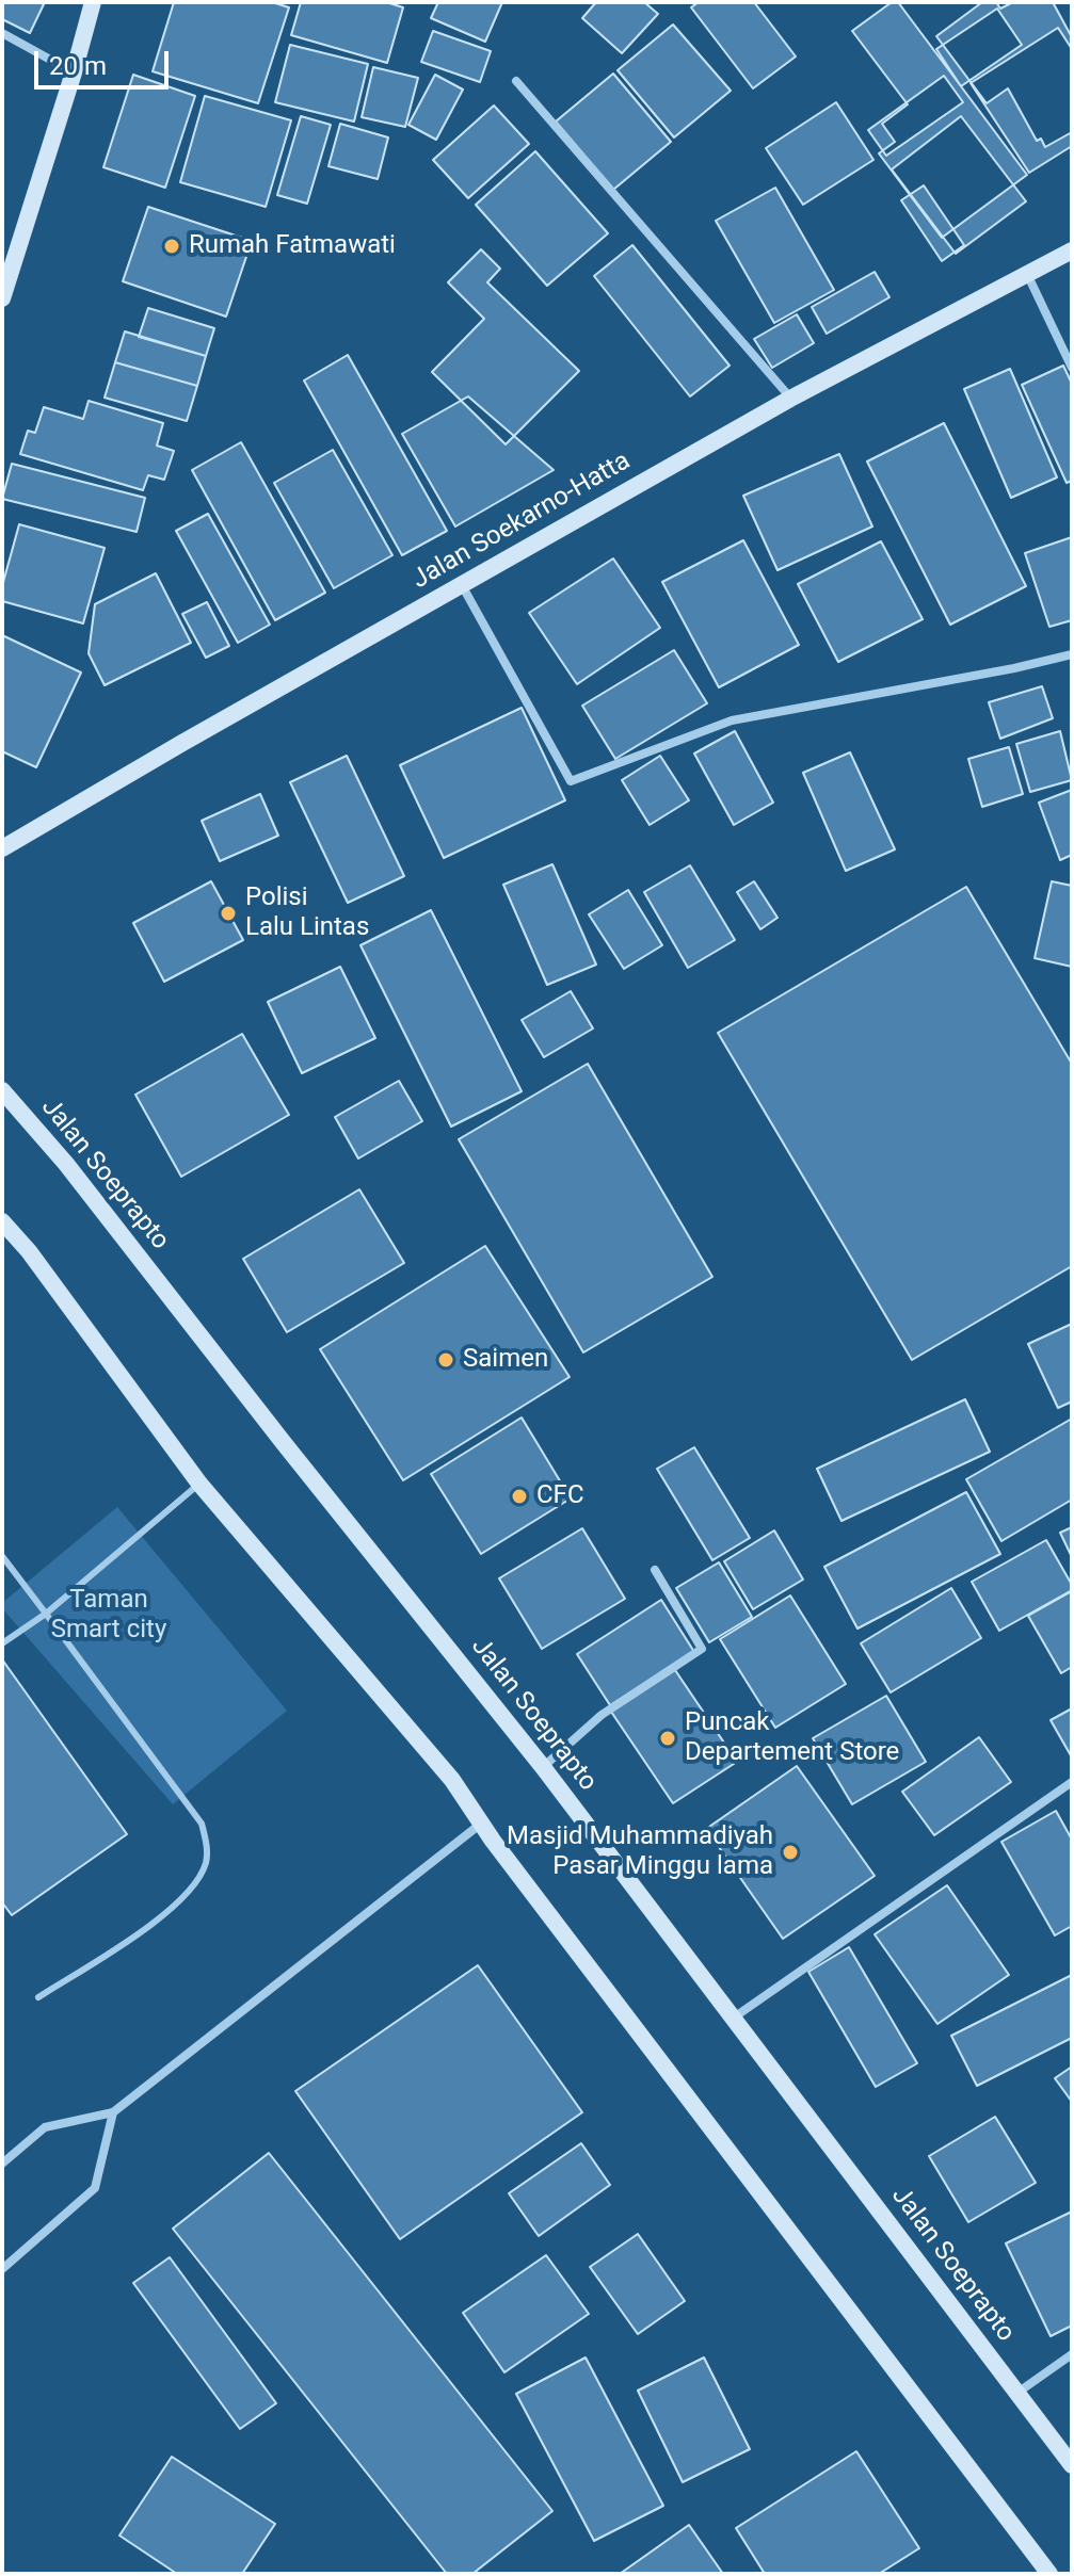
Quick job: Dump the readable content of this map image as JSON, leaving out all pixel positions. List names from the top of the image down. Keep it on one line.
{"streets":{"main road":["Jalan Soekarno-Hatta","Jalan Soeprapto"]},"parks":["Taman Smart city"],"places":["Rumah Fatmawati","Polisi Lalu Lintas","Saimen","CFC","Puncak Departement Store","Masjid Muhammadiyah Pasar Minggu lama"],"scale_bar":"20 m"}
